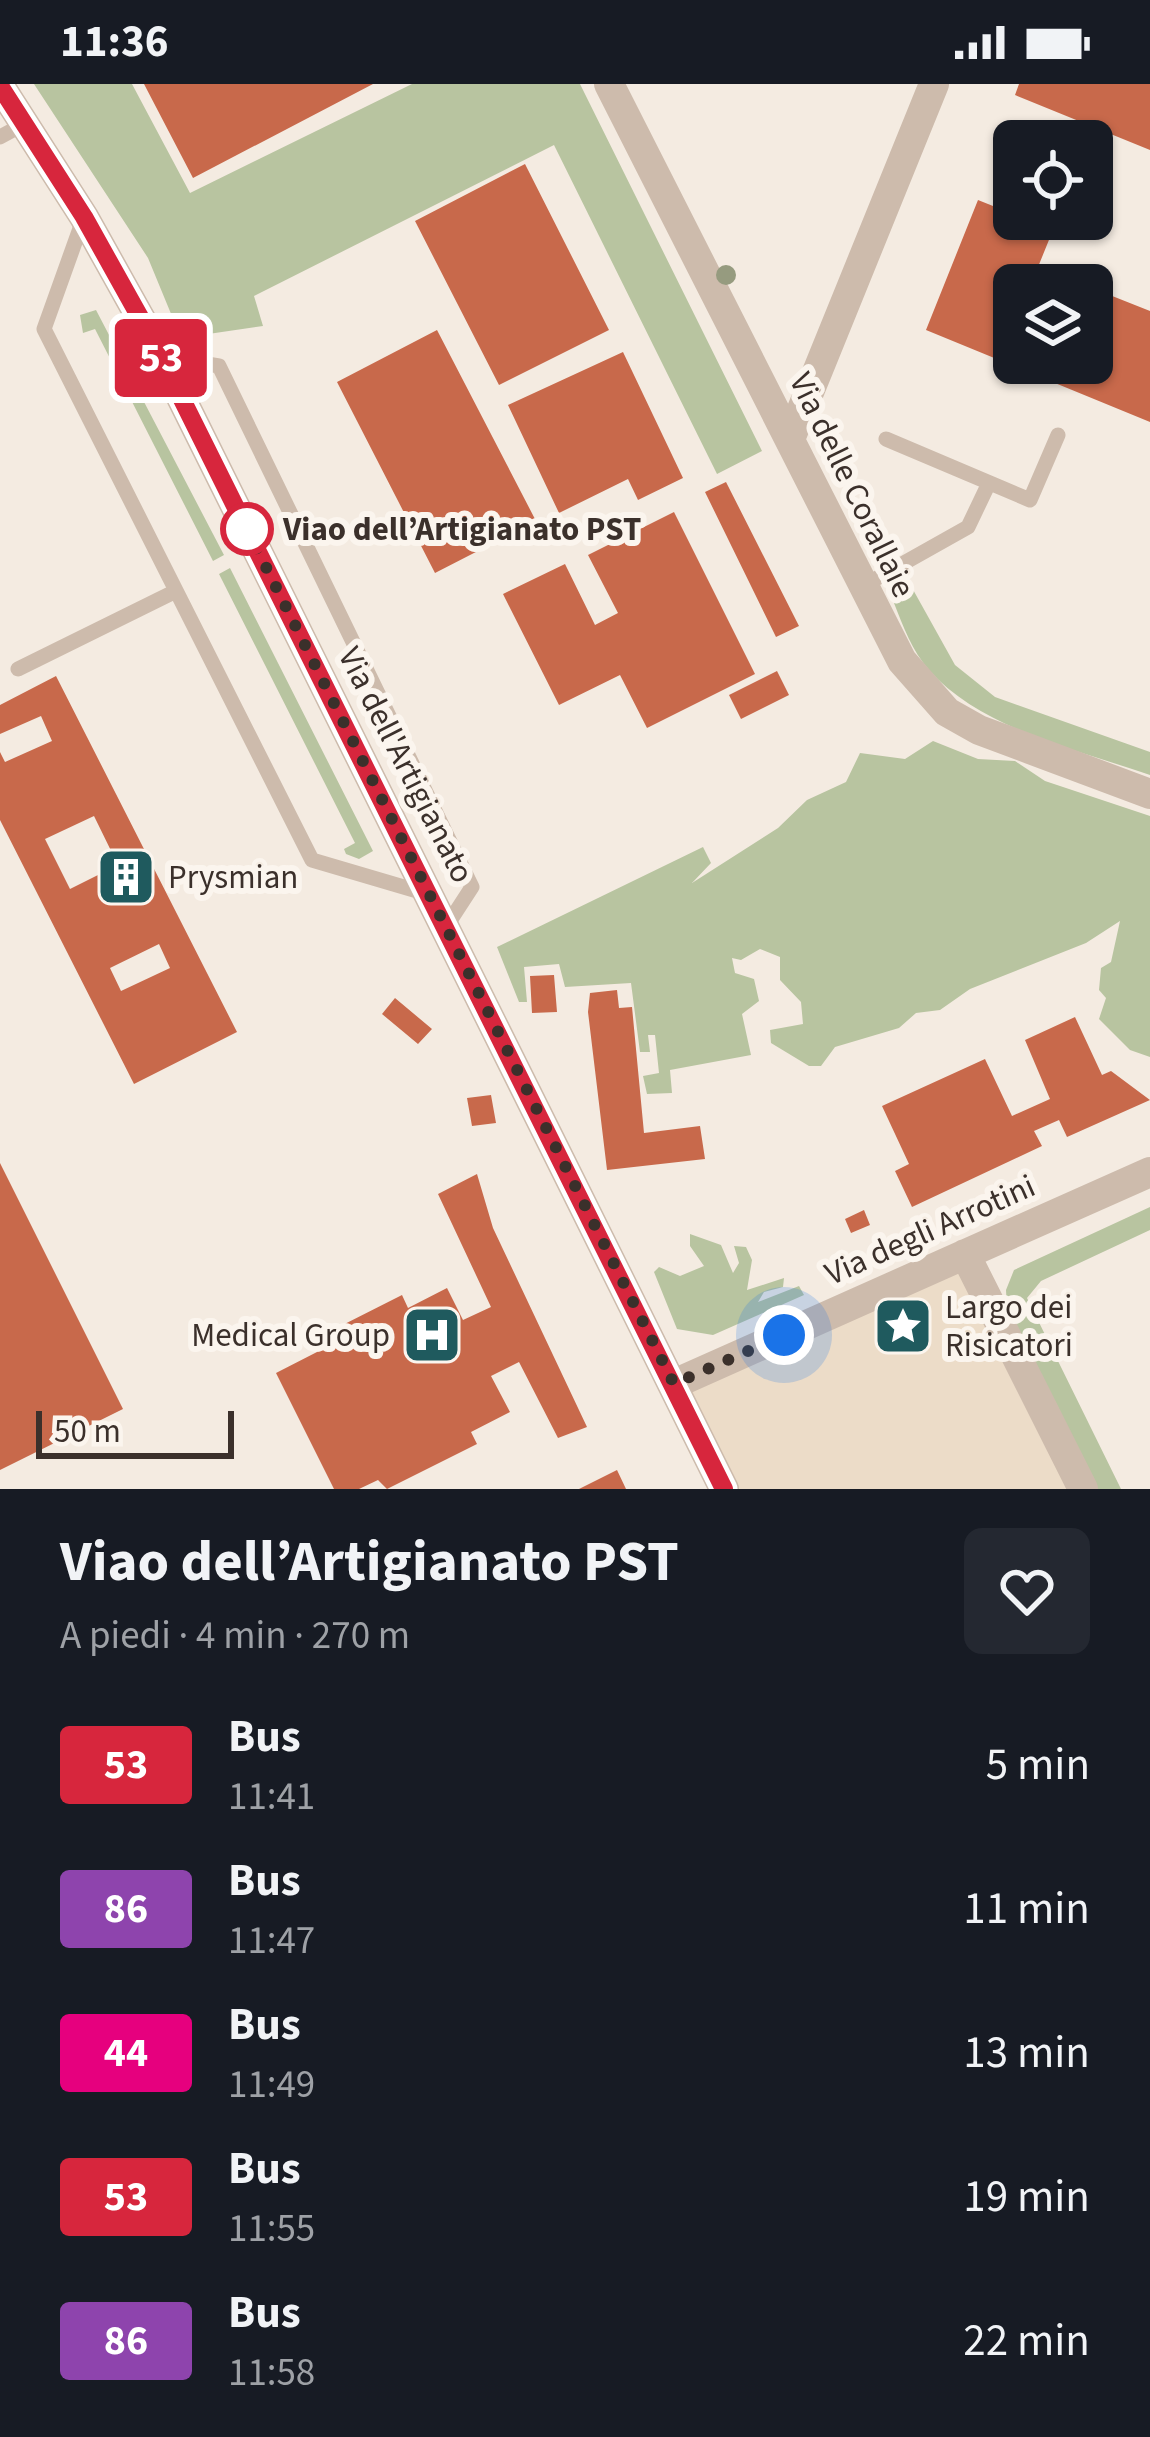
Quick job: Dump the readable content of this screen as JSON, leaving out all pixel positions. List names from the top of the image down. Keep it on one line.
{"streets":{"street":["Via delle Corallaie","Via dell'Artigianato","Via degli Arrotini"]},"crossings":[["Via dell'Artigianato","Via degli Arrotini"]],"places":{"other":["Viao dell’Artigianato PST"],"building":["Prysmian"],"place":["Largo dei Risicatori"],"hospital":["Medical Group"]},"lines":["bus line 53"],"scale_bar":"50 m","page":{"status":"11:36","on_map":"53","scale":"50 m","heading":["Viao dell’Artigianato PST","A piedi · 4 min · 270 m"],"list":[{"mark":"53","name":"Bus","note":"11:41","value":"5 min"},{"mark":"86","name":"Bus","note":"11:47","value":"11 min"},{"mark":"44","name":"Bus","note":"11:49","value":"13 min"},{"mark":"53","name":"Bus","note":"11:55","value":"19 min"},{"mark":"86","name":"Bus","note":"11:58","value":"22 min"}]}}
